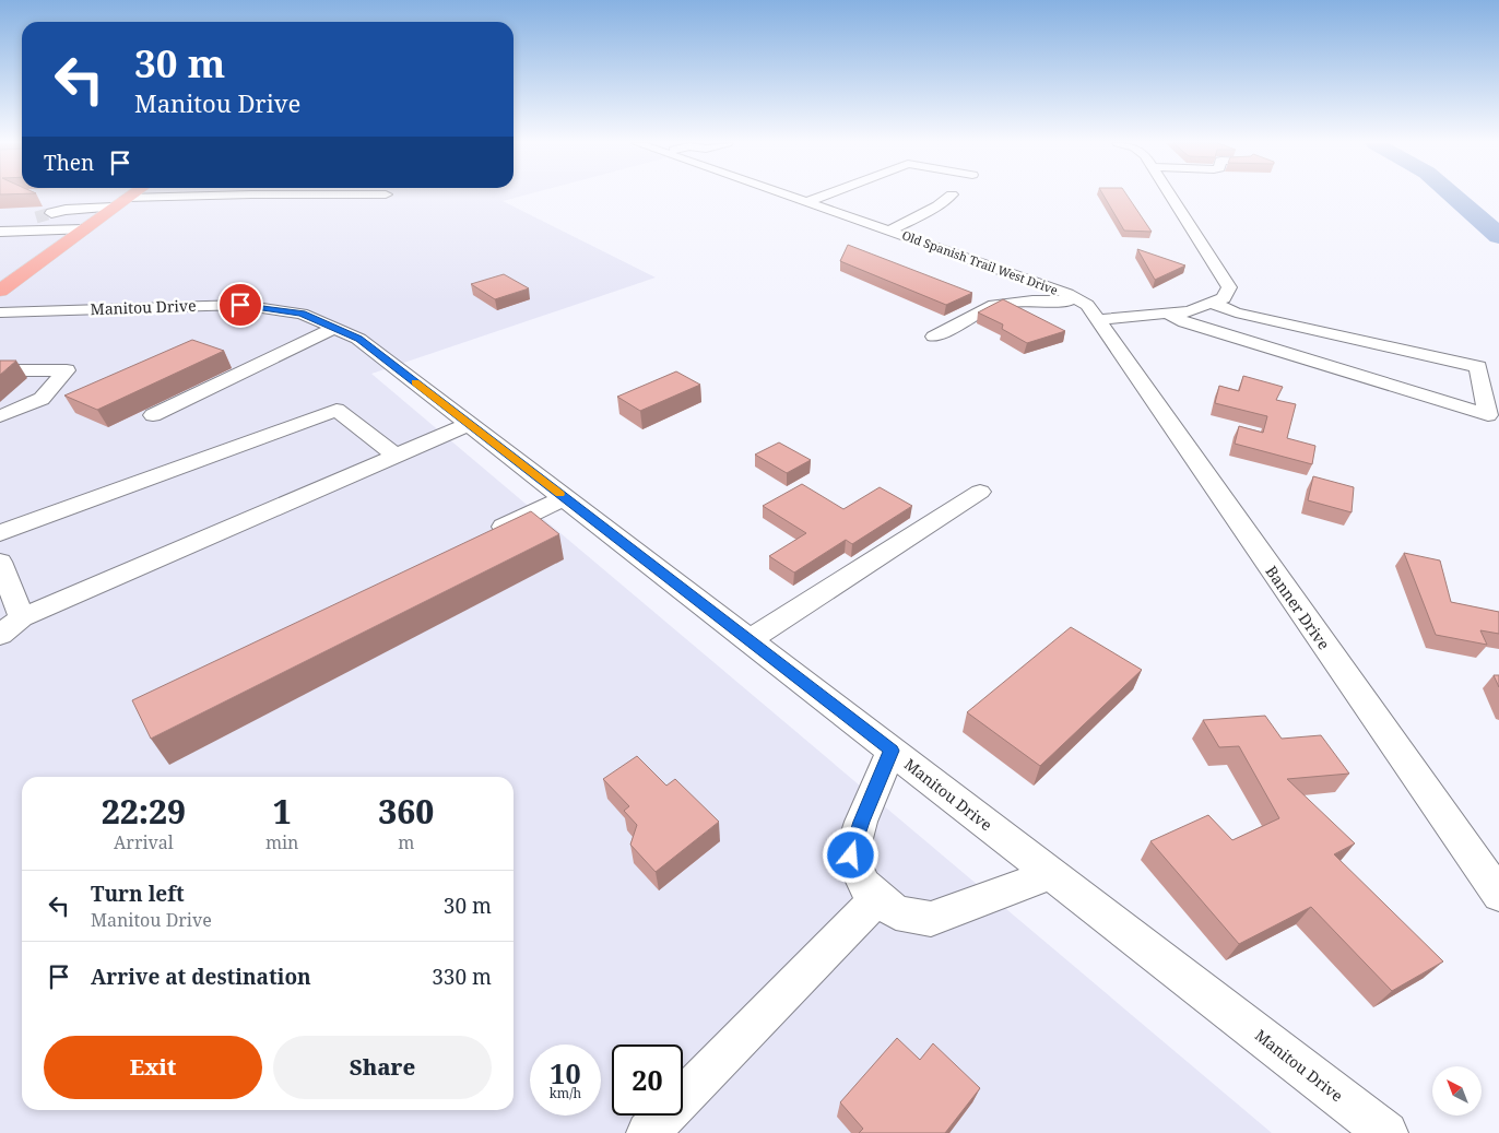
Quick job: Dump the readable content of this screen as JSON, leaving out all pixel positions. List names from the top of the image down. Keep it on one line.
{"streets":{"street":["Old Spanish Trail West Drive","Manitou Drive","Banner Drive"]},"crossings":[["Old Spanish Trail West Drive","Banner Drive"]],"north":"top left","page":{"turn":["30 m","Manitou Drive"],"then":"Then","eta":["22:29","Arrival","1","min","360","m"],"list":[{"name":"Turn left","note":"Manitou Drive","value":"30 m"},{"name":"Arrive at destination","value":"330 m"}],"buttons":["Exit","Share"],"speed":"10 km/h","limit":"20"}}
